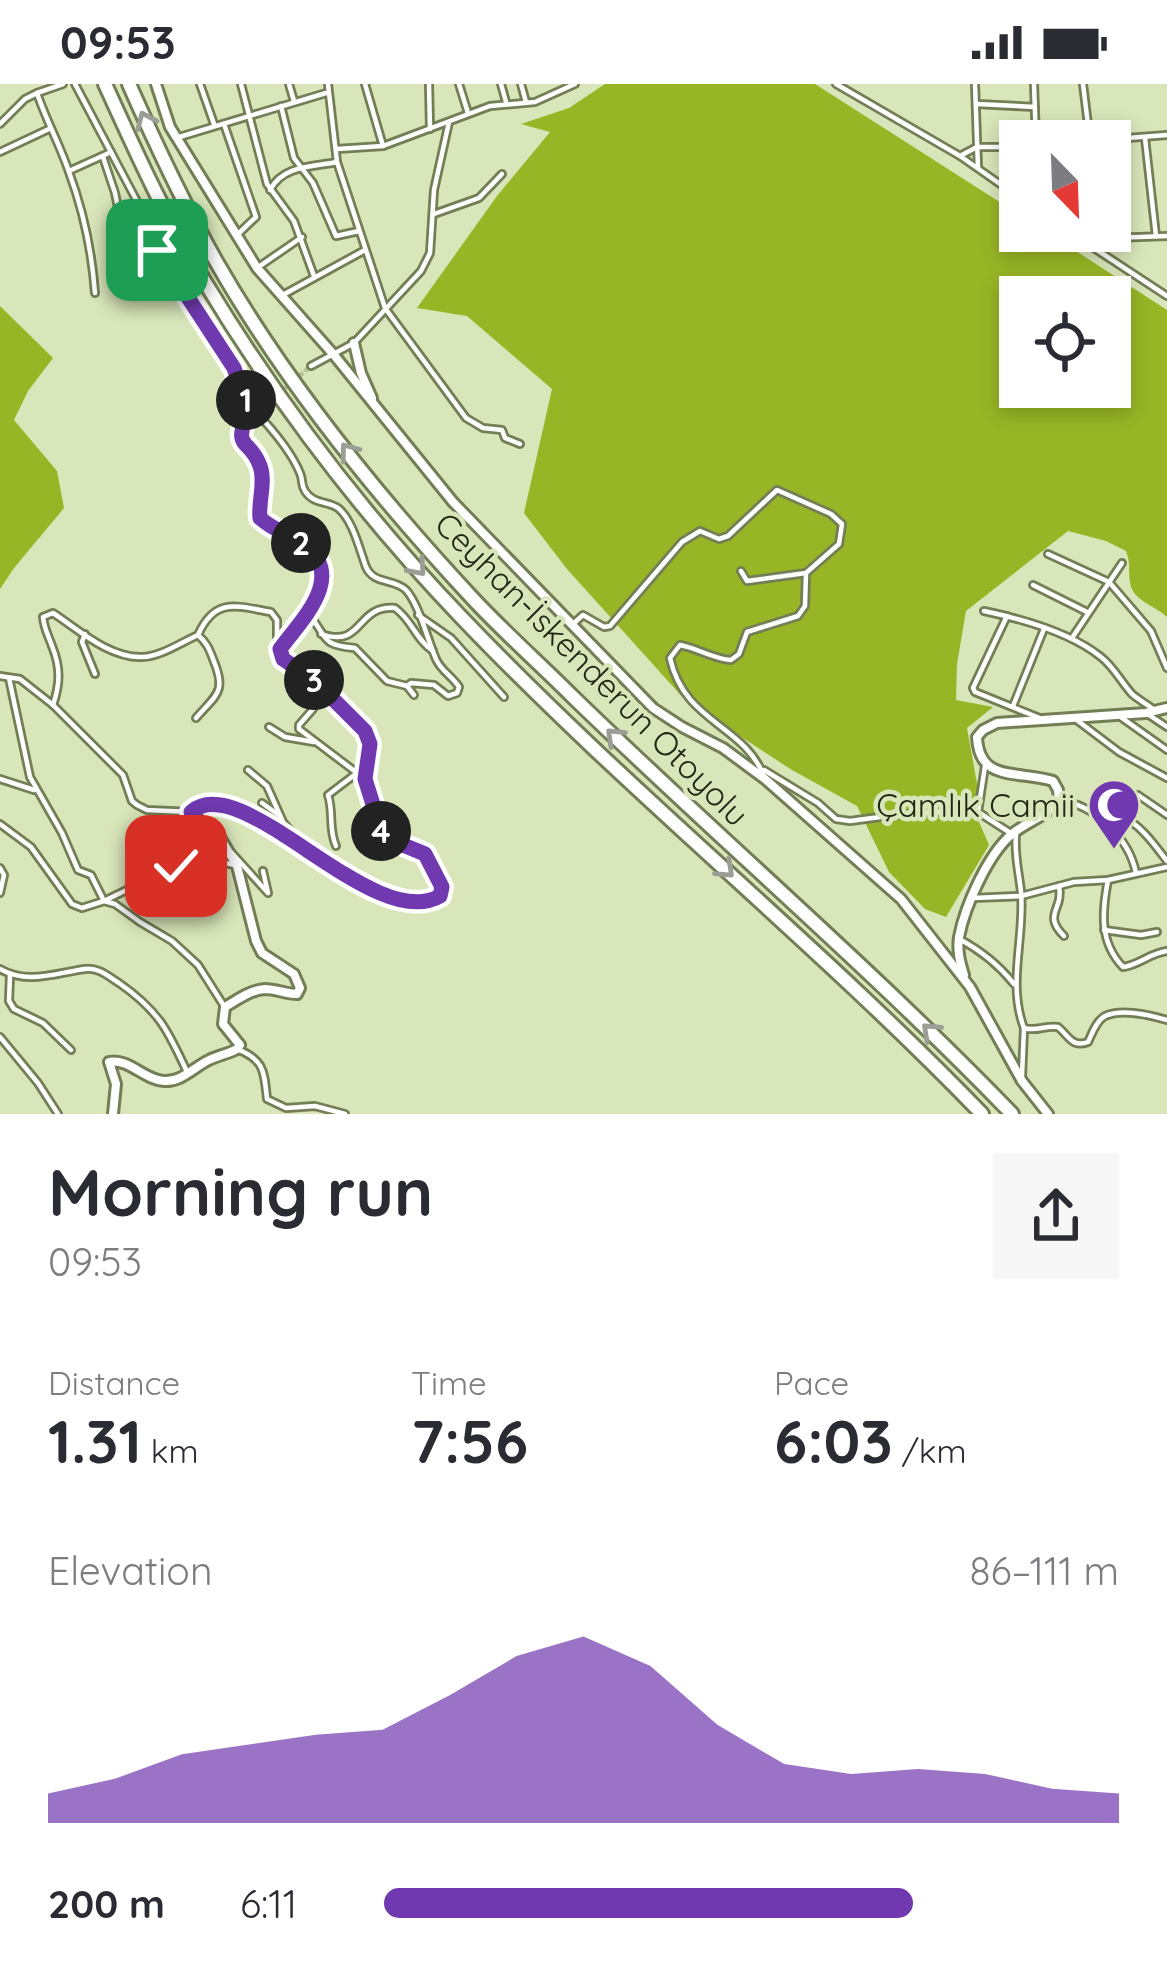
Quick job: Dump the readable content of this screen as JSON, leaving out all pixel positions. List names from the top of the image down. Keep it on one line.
{"streets":{"highway":["Ceyhan-İskenderun Otoyolu"]},"places":{"mosque":["Çamlık Camii"]},"north":"bottom right","page":{"status":"09:53","pins":["1","2","3","4"],"heading":["Morning run","09:53"],"stats":[["Distance","1.31 km"],["Time","7:56"],["Pace","6:03 /km"]],"chart":["Elevation","86–111 m"],"list":[{"name":"200 m","note":"6:11"}]}}
